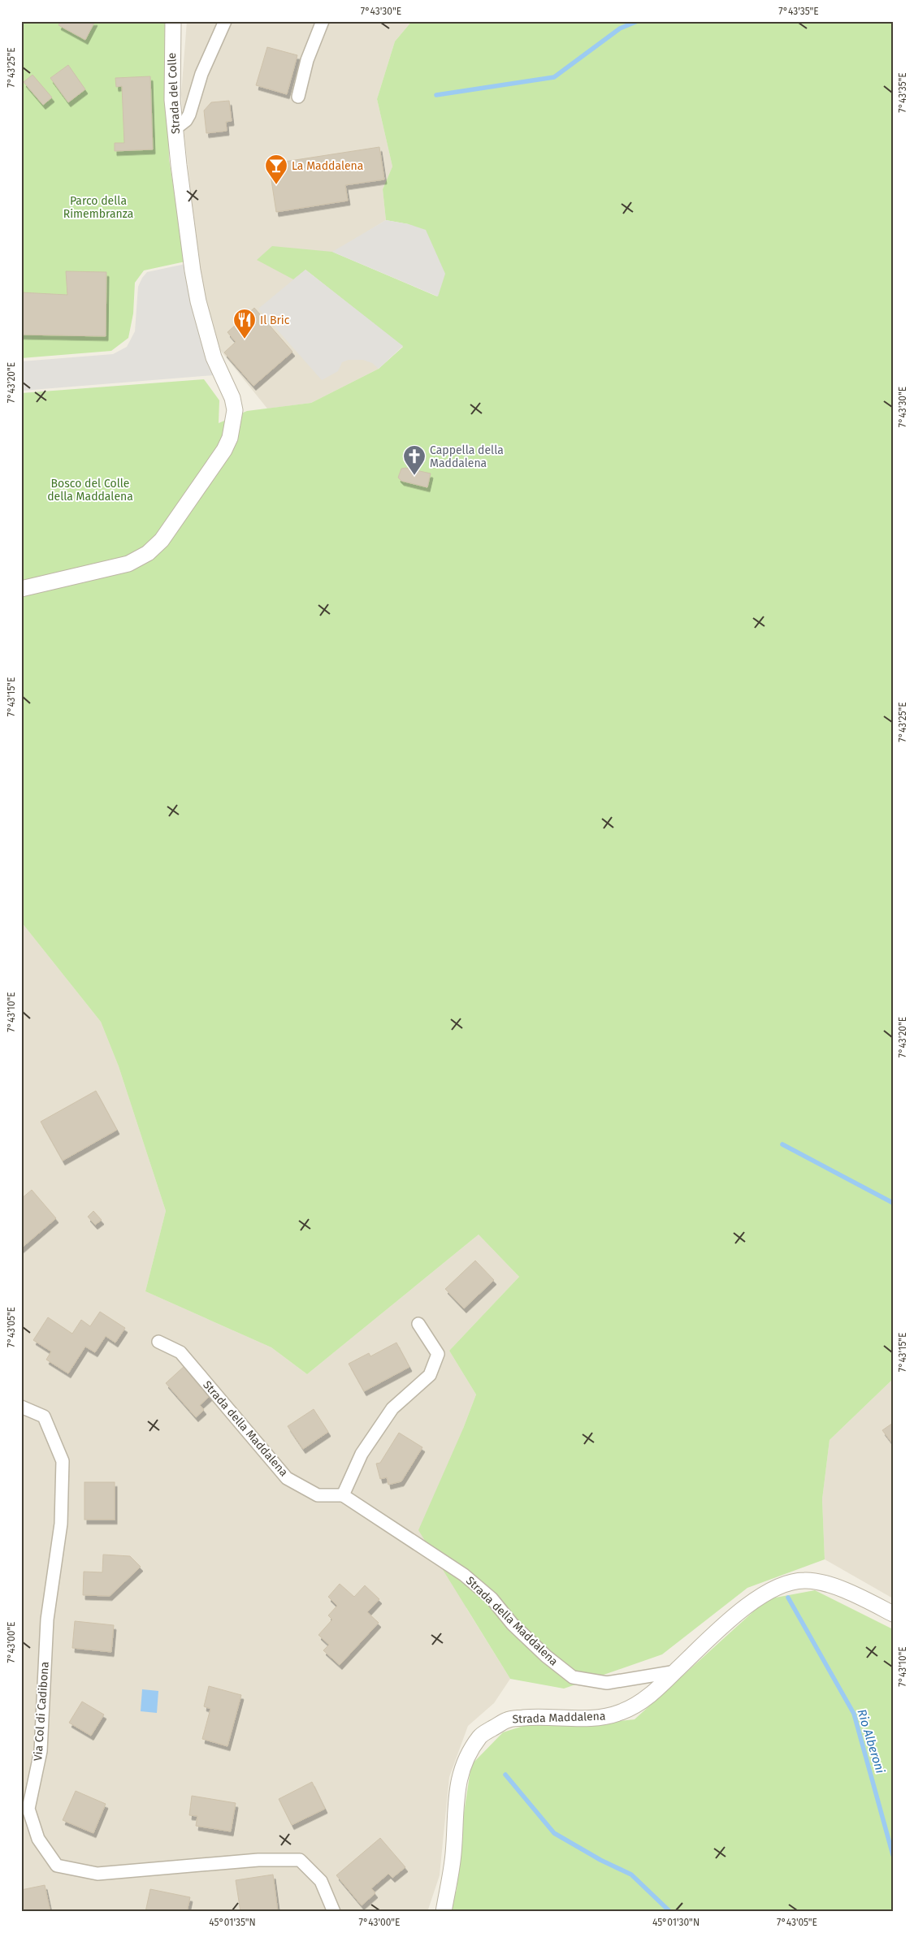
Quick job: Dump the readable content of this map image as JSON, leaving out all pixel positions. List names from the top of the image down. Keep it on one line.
{"streets":{"street":["Strada del Colle","Strada della Maddalena","Via Col di Cadibona","Strada Maddalena"]},"crossings":[["Strada della Maddalena","Strada Maddalena"]],"water":["Rio Alberoni"],"parks":["Parco della Rimembranza","Bosco del Colle della Maddalena"],"places":{"bar":["La Maddalena"],"restaurant":["Il Bric"],"church":["Cappella della Maddalena"]},"coordinates":["7°43'30\"E","7°43'35\"E","7°43'25\"E","7°43'20\"E","7°43'15\"E","7°43'10\"E","7°43'05\"E","7°43'00\"E","45°01'35\"N","45°01'30\"N"]}
